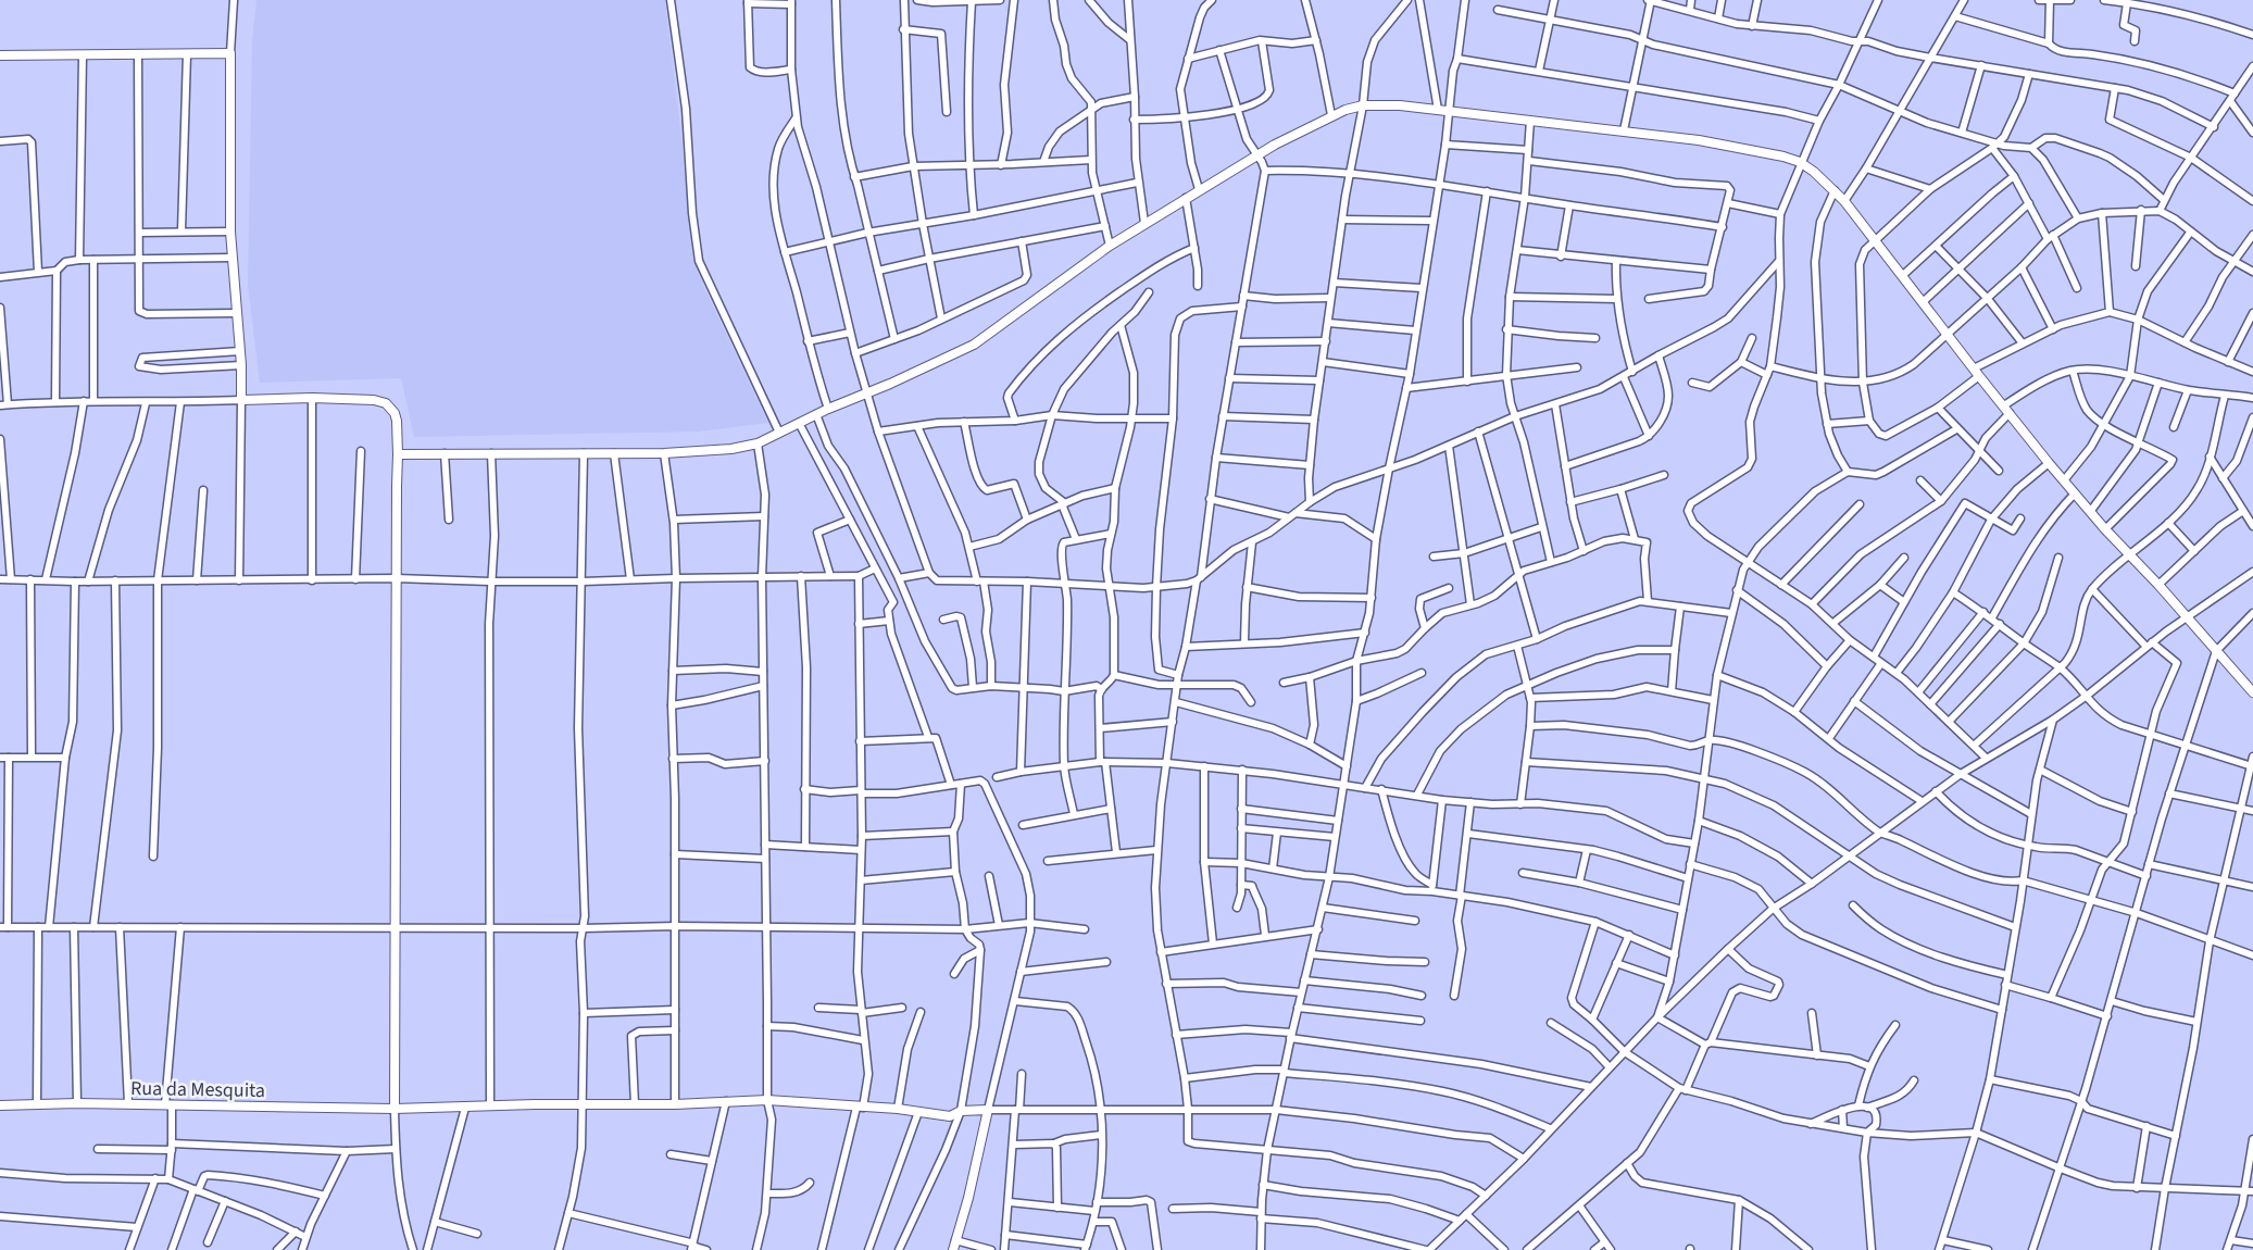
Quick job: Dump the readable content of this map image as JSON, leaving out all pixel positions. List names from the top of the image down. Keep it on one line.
{"streets":{"street":["Rua da Mesquita"]}}
